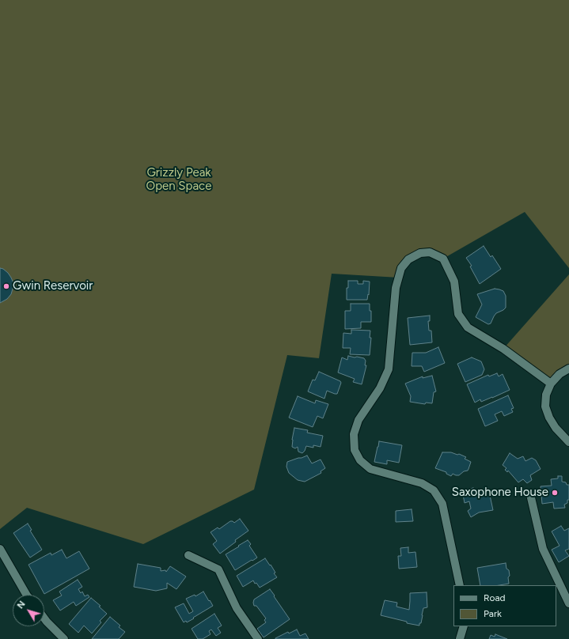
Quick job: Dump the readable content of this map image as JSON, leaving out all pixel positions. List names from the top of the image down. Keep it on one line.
{"parks":["Grizzly Peak Open Space"],"places":["Gwin Reservoir","Saxophone House"],"legend":["Road","Park"],"north":"top left"}
